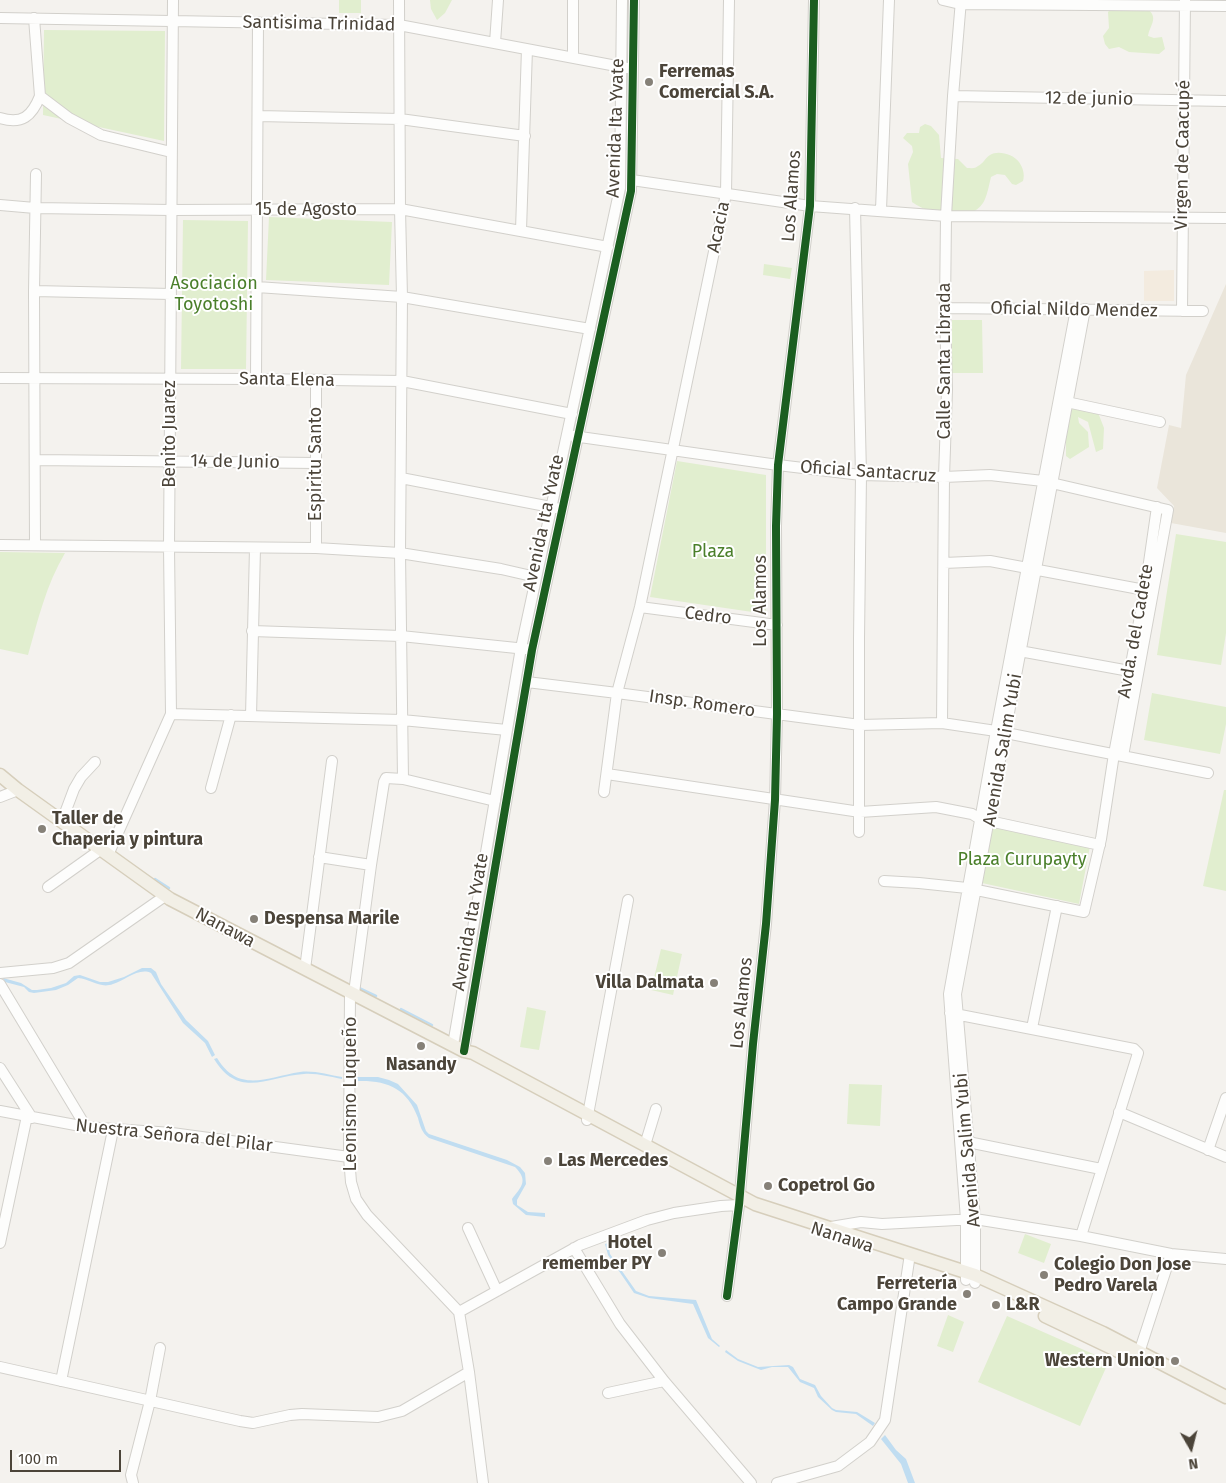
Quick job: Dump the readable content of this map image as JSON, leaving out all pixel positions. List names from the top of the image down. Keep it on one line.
{"streets":{"main road":["Nanawa"],"street":["Santisima Trinidad","12 de junio","Avenida Ita Yvate","Virgen de Caacupé","Los Alamos","15 de Agosto","Acacia","Oficial Nildo Mendez","Calle Santa Librada","Santa Elena","Benito Juarez","14 de Junio","Espiritu Santo","Oficial Santacruz","Cedro","Avda. del Cadete","Insp. Romero","Avenida Salim Yubi","Leonismo Luqueño","Nuestra Señora del Pilar"]},"crossings":[["Santisima Trinidad","Avenida Ita Yvate"],["Santisima Trinidad","Benito Juarez"],["12 de junio","Virgen de Caacupé"],["12 de junio","Calle Santa Librada"],["Avenida Ita Yvate","15 de Agosto"],["Avenida Ita Yvate","Santa Elena"],["Avenida Ita Yvate","Oficial Santacruz"],["Avenida Ita Yvate","Insp. Romero"],["Avenida Ita Yvate","Nanawa"],["Virgen de Caacupé","Oficial Nildo Mendez"],["Los Alamos","Oficial Santacruz"],["Los Alamos","Cedro"],["Los Alamos","Insp. Romero"],["Los Alamos","Nanawa"],["15 de Agosto","Benito Juarez"],["Acacia","Oficial Santacruz"],["Acacia","Cedro"],["Acacia","Insp. Romero"],["Oficial Nildo Mendez","Calle Santa Librada"],["Oficial Nildo Mendez","Avenida Salim Yubi"],["Calle Santa Librada","Oficial Santacruz"],["Calle Santa Librada","Insp. Romero"],["Santa Elena","Benito Juarez"],["Santa Elena","Espiritu Santo"],["Benito Juarez","14 de Junio"],["Benito Juarez","Nanawa"],["14 de Junio","Espiritu Santo"],["Oficial Santacruz","Avda. del Cadete"],["Oficial Santacruz","Avenida Salim Yubi"],["Avda. del Cadete","Insp. Romero"],["Insp. Romero","Avenida Salim Yubi"],["Avenida Salim Yubi","Nanawa"],["Nanawa","Leonismo Luqueño"],["Leonismo Luqueño","Nuestra Señora del Pilar"]],"parks":["Asociacion Toyotoshi","Plaza","Plaza Curupayty"],"places":["Ferremas Comercial S.A.","Taller de Chaperia y pintura","Despensa Marile","Villa Dalmata","Nasandy","Las Mercedes","Copetrol Go","Hotel remember PY","Colegio Don Jose Pedro Varela","Ferretería Campo Grande","L&R","Western Union"],"scale_bar":"100 m","north":"bottom"}
